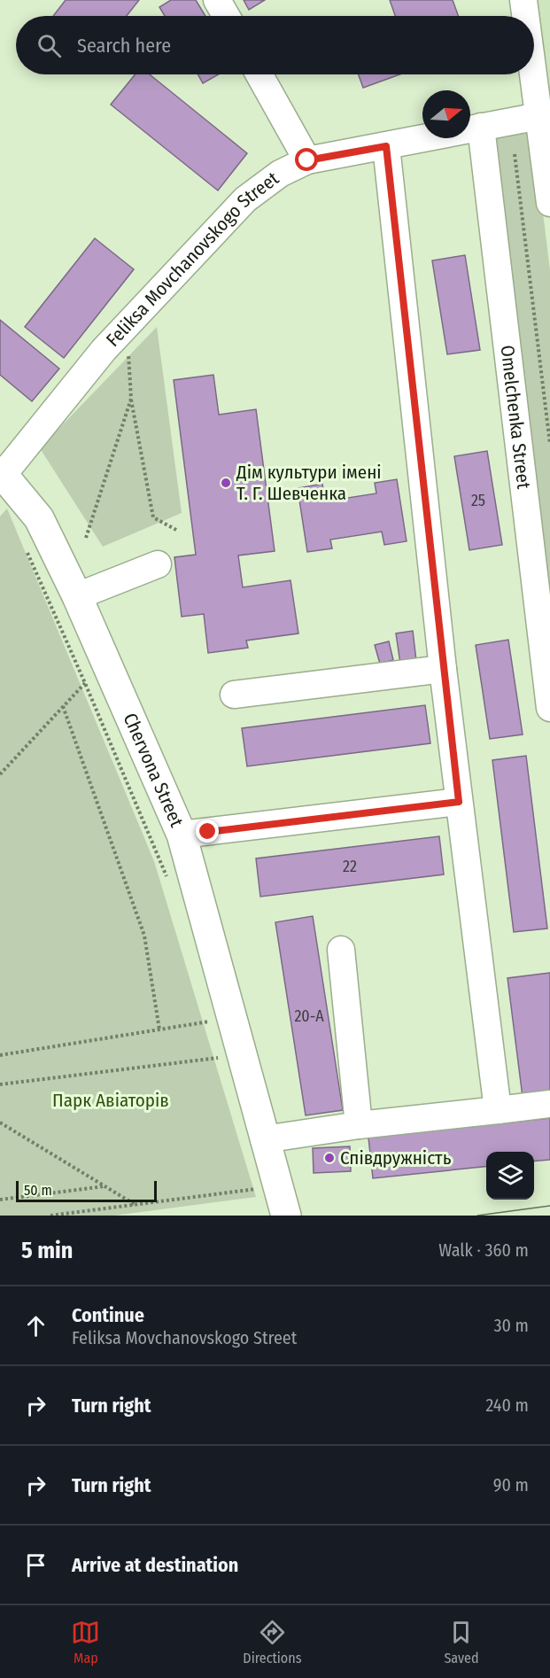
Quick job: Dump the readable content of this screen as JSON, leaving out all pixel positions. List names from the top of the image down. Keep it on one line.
{"streets":{"main road":["Chervona Street"],"street":["Feliksa Movchanovskogo Street","Omelchenka Street"]},"crossings":[["Feliksa Movchanovskogo Street","Omelchenka Street"],["Feliksa Movchanovskogo Street","Chervona Street"]],"parks":["Парк Авіаторів"],"places":["Дім культури імені Т. Г. Шевченка","Співдружність"],"house_numbers":["25","22","20-А"],"scale_bar":"50 m","north":"right","page":{"search":"Search here","scale":"50 m","heading":["5 min","Walk · 360 m"],"list":[["Continue","Feliksa Movchanovskogo Street","30 m"],["Turn right","240 m"],["Turn right","90 m"],"Arrive at destination"],"nav":["Map","Directions","Saved"]}}
